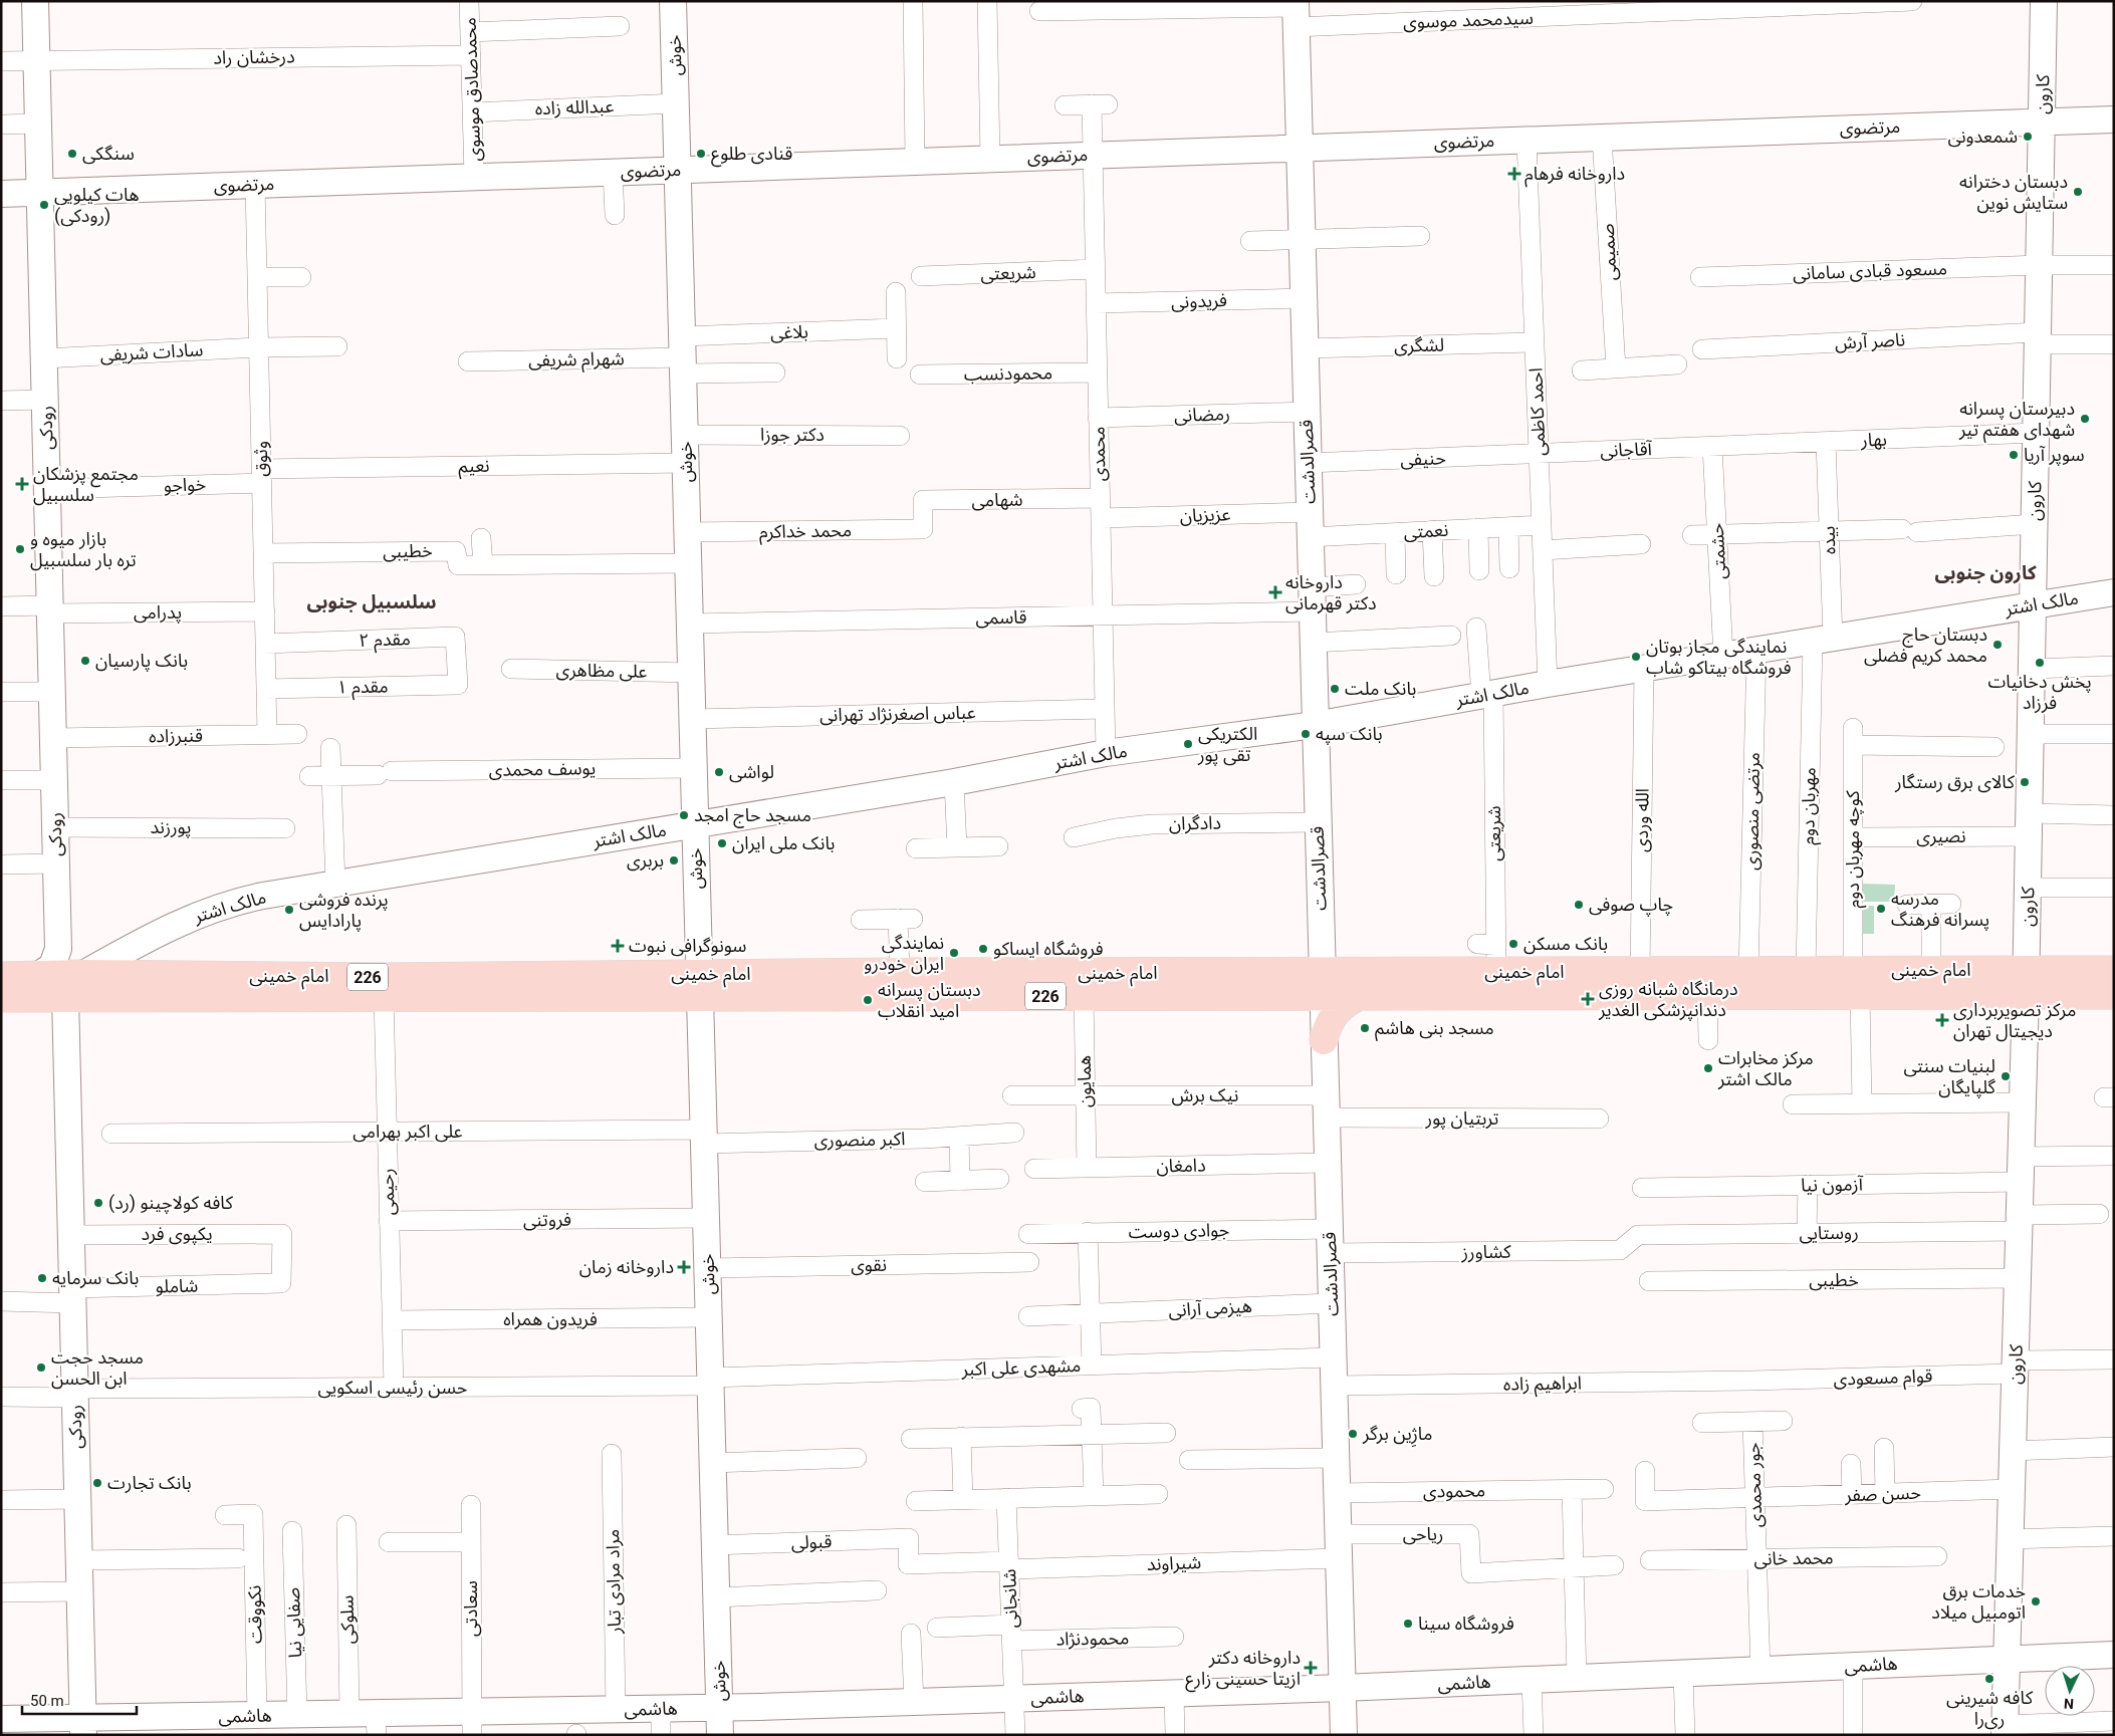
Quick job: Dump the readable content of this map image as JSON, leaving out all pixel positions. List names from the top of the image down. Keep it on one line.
{"streets":{"main road":["خوش","کارون","مرتضوی","رودکی","قصرالدشت","مالک اشتر","امام خمینی","226","هاشمی"],"street":["سیدمحمد موسوی","درخشان راد","محمدصادق موسوی","عبدالله زاده","صمیمی","مسعود قبادی سامانی","شریعتی","فریدونی","بلاغی","ناصر آرش","لشگری","سادات شریفی","شهرام شریفی","محمودنسب","احمد کاظمی","رمضانی","دکتر جوزا","بهار","آقاجانی","محمدی","وثوق","حنیفی","نعیم","خواجو","شهامی","عزیزیان","محمد خداکرم","نعمتی","بیده","خطیبی","حشمتی","پدرامی","قاسمی","مقدم ۲","علی مظاهری","مقدم ۱","عباس اصغرنژاد تهرانی","قنبرزاده","یوسف محمدی","مهربان دوم","مرتضی منصوری","الله وردی","دادگران","پورزند","نصیری","کوچه مهربان دوم","همایون","نیک برش","تربتیان پور","علی اکبر بهرامی","اکبر منصوری","دامغان","آزمون نیا","رحیمی","فروتنی","جوادی دوست","روستایی","یکپوی فرد","کشاورز","نقوی","شاملو","هیزمی آرانی","فریدون همراه","مشهدی علی اکبر","قوام مسعودی","ابراهیم زاده","حسن رئیسی اسکویی","جور محمدی","محمودی","حسن صفر","ریاحی","قبولی","محمد خانی","شیراوند","مراد مرادی تبار","شانجانی","سعادتی","نکووقت","سلوکی","صفایی نیا","محمودنژاد"]},"crossings":[["سیدمحمد موسوی","قصرالدشت"],["خوش","عبدالله زاده"],["خوش","مرتضوی"],["خوش","بلاغی"],["خوش","شهرام شریفی"],["خوش","دکتر جوزا"],["خوش","نعیم"],["خوش","محمد خداکرم"],["خوش","خطیبی"],["خوش","مالک اشتر"],["خوش","قاسمی"],["خوش","علی مظاهری"],["خوش","عباس اصغرنژاد تهرانی"],["خوش","یوسف محمدی"],["خوش","امام خمینی"],["خوش","علی اکبر بهرامی"],["خوش","اکبر منصوری"],["خوش","فروتنی"],["خوش","نقوی"],["خوش","فریدون همراه"],["خوش","مشهدی علی اکبر"],["خوش","حسن رئیسی اسکویی"],["خوش","قبولی"],["خوش","هاشمی"],["درخشان راد","محمدصادق موسوی"],["درخشان راد","رودکی"],["محمدصادق موسوی","عبدالله زاده"],["محمدصادق موسوی","مرتضوی"],["کارون","مرتضوی"],["کارون","مسعود قبادی سامانی"],["کارون","ناصر آرش"],["کارون","بهار"],["کارون","خطیبی"],["کارون","مالک اشتر"],["کارون","نصیری"],["کارون","امام خمینی"],["کارون","آزمون نیا"],["کارون","روستایی"],["کارون","قوام مسعودی"],["کارون","حسن صفر"],["کارون","هاشمی"],["مرتضوی","صمیمی"],["مرتضوی","احمد کاظمی"],["مرتضوی","رودکی"],["مرتضوی","محمدی"],["مرتضوی","وثوق"],["مرتضوی","قصرالدشت"],["شریعتی","محمدی"],["شریعتی","مالک اشتر"],["شریعتی","امام خمینی"],["فریدونی","محمدی"],["فریدونی","قصرالدشت"],["بلاغی","شهرام شریفی"],["لشگری","احمد کاظمی"],["لشگری","قصرالدشت"],["سادات شریفی","رودکی"],["سادات شریفی","وثوق"],["محمودنسب","محمدی"],["احمد کاظمی","آقاجانی"],["احمد کاظمی","حنیفی"],["احمد کاظمی","نعمتی"],["احمد کاظمی","مالک اشتر"],["رمضانی","محمدی"],["رمضانی","قصرالدشت"],["رودکی","خواجو"],["رودکی","پدرامی"],["رودکی","قنبرزاده"],["رودکی","پورزند"],["رودکی","امام خمینی"],["رودکی","یکپوی فرد"],["رودکی","شاملو"],["رودکی","حسن رئیسی اسکویی"],["رودکی","هاشمی"],["بهار","آقاجانی"],["بهار","بیده"],["بهار","حشمتی"],["آقاجانی","حنیفی"],["آقاجانی","حشمتی"],["محمدی","شهامی"],["محمدی","عزیزیان"],["محمدی","مالک اشتر"],["محمدی","قاسمی"],["محمدی","عباس اصغرنژاد تهرانی"],["وثوق","نعیم"],["وثوق","خواجو"],["وثوق","خطیبی"],["وثوق","پدرامی"],["وثوق","مقدم ۲"],["وثوق","مقدم ۱"],["وثوق","قنبرزاده"],["حنیفی","قصرالدشت"],["قصرالدشت","عزیزیان"],["قصرالدشت","نعمتی"],["قصرالدشت","مالک اشتر"],["قصرالدشت","قاسمی"],["قصرالدشت","دادگران"],["قصرالدشت","امام خمینی"],["قصرالدشت","نیک برش"],["قصرالدشت","تربتیان پور"],["قصرالدشت","دامغان"],["قصرالدشت","جوادی دوست"],["قصرالدشت","کشاورز"],["قصرالدشت","هیزمی آرانی"],["قصرالدشت","مشهدی علی اکبر"],["قصرالدشت","ابراهیم زاده"],["قصرالدشت","محمودی"],["قصرالدشت","ریاحی"],["قصرالدشت","شیراوند"],["قصرالدشت","هاشمی"],["نعیم","خواجو"],["شهامی","محمد خداکرم"],["عزیزیان","نعمتی"],["بیده","مالک اشتر"],["بیده","مهربان دوم"],["حشمتی","مالک اشتر"],["مالک اشتر","مهربان دوم"],["مالک اشتر","مرتضی منصوری"],["مالک اشتر","الله وردی"],["مالک اشتر","امام خمینی"],["مقدم ۲","مقدم ۱"],["مهربان دوم","امام خمینی"],["مرتضی منصوری","امام خمینی"],["الله وردی","امام خمینی"],["نصیری","کوچه مهربان دوم"],["کوچه مهربان دوم","امام خمینی"],["امام خمینی","همایون"],["امام خمینی","رحیمی"],["همایون","نیک برش"],["همایون","دامغان"],["نیک برش","تربتیان پور"],["علی اکبر بهرامی","اکبر منصوری"],["علی اکبر بهرامی","رحیمی"],["رحیمی","فروتنی"],["رحیمی","فریدون همراه"],["رحیمی","حسن رئیسی اسکویی"],["جوادی دوست","کشاورز"],["روستایی","کشاورز"],["یکپوی فرد","شاملو"],["مشهدی علی اکبر","حسن رئیسی اسکویی"],["قوام مسعودی","ابراهیم زاده"],["جور محمدی","حسن صفر"],["جور محمدی","محمد خانی"],["جور محمدی","هاشمی"],["ریاحی","شیراوند"],["قبولی","شیراوند"],["شیراوند","شانجانی"],["مراد مرادی تبار","هاشمی"],["شانجانی","محمودنژاد"],["شانجانی","هاشمی"],["سعادتی","هاشمی"],["نکووقت","هاشمی"],["سلوکی","هاشمی"],["صفایی نیا","هاشمی"]],"districts":["کارون جنوبی","سلسبیل جنوبی"],"places":{"other":["شمعدونی","سنگکی","قنادی طلوع","دبستان دخترانه ستایش نوین","هات کیلویی (رودکی)","دبیرستان پسرانه شهدای هفتم تیر","سوپر آریا","بازار میوه و تره بار سلسبیل","دبستان حاج محمد کریم فضلی","نمایندگی مجاز بوتان فروشگاه بیتاکو شاب","بانک پارسیان","پخش دخانیات فرزاد","بانک ملت","بانک سپه","الکتریکی تقی پور","لواشی","کالای برق رستگار","مسجد حاج امجد","بانک ملی ایران","بربری","چاپ صوفی","مدرسه پسرانه فرهنگ","پرنده فروشی پارادایس","بانک مسکن","فروشگاه ایساکو","نمایندگی ایران خودرو","دبستان پسرانه امید انقلاب","مسجد بنی هاشم","مرکز مخابرات مالک اشتر","لبنیات سنتی گلپایگان","کافه کولاچینو (رد)","بانک سرمایه","مسجد حجت ابن الحسن","ماژِین برگر","بانک تجارت","خدمات برق اتومبیل میلاد","فروشگاه سینا","کافه شیرینی ری‌را"],"health":["داروخانه فرهام","مجتمع پزشکان سلسبیل","داروخانه دکتر قهرمانی","سونوگرافی نبوت","درمانگاه شبانه روزی دندانپزشکی الغدیر","مرکز تصویربرداری دیجیتال تهران","داروخانه زمان","داروخانه دکتر ازیتا حسینی زارع"]},"scale_bar":"50 m","north":"bottom"}
